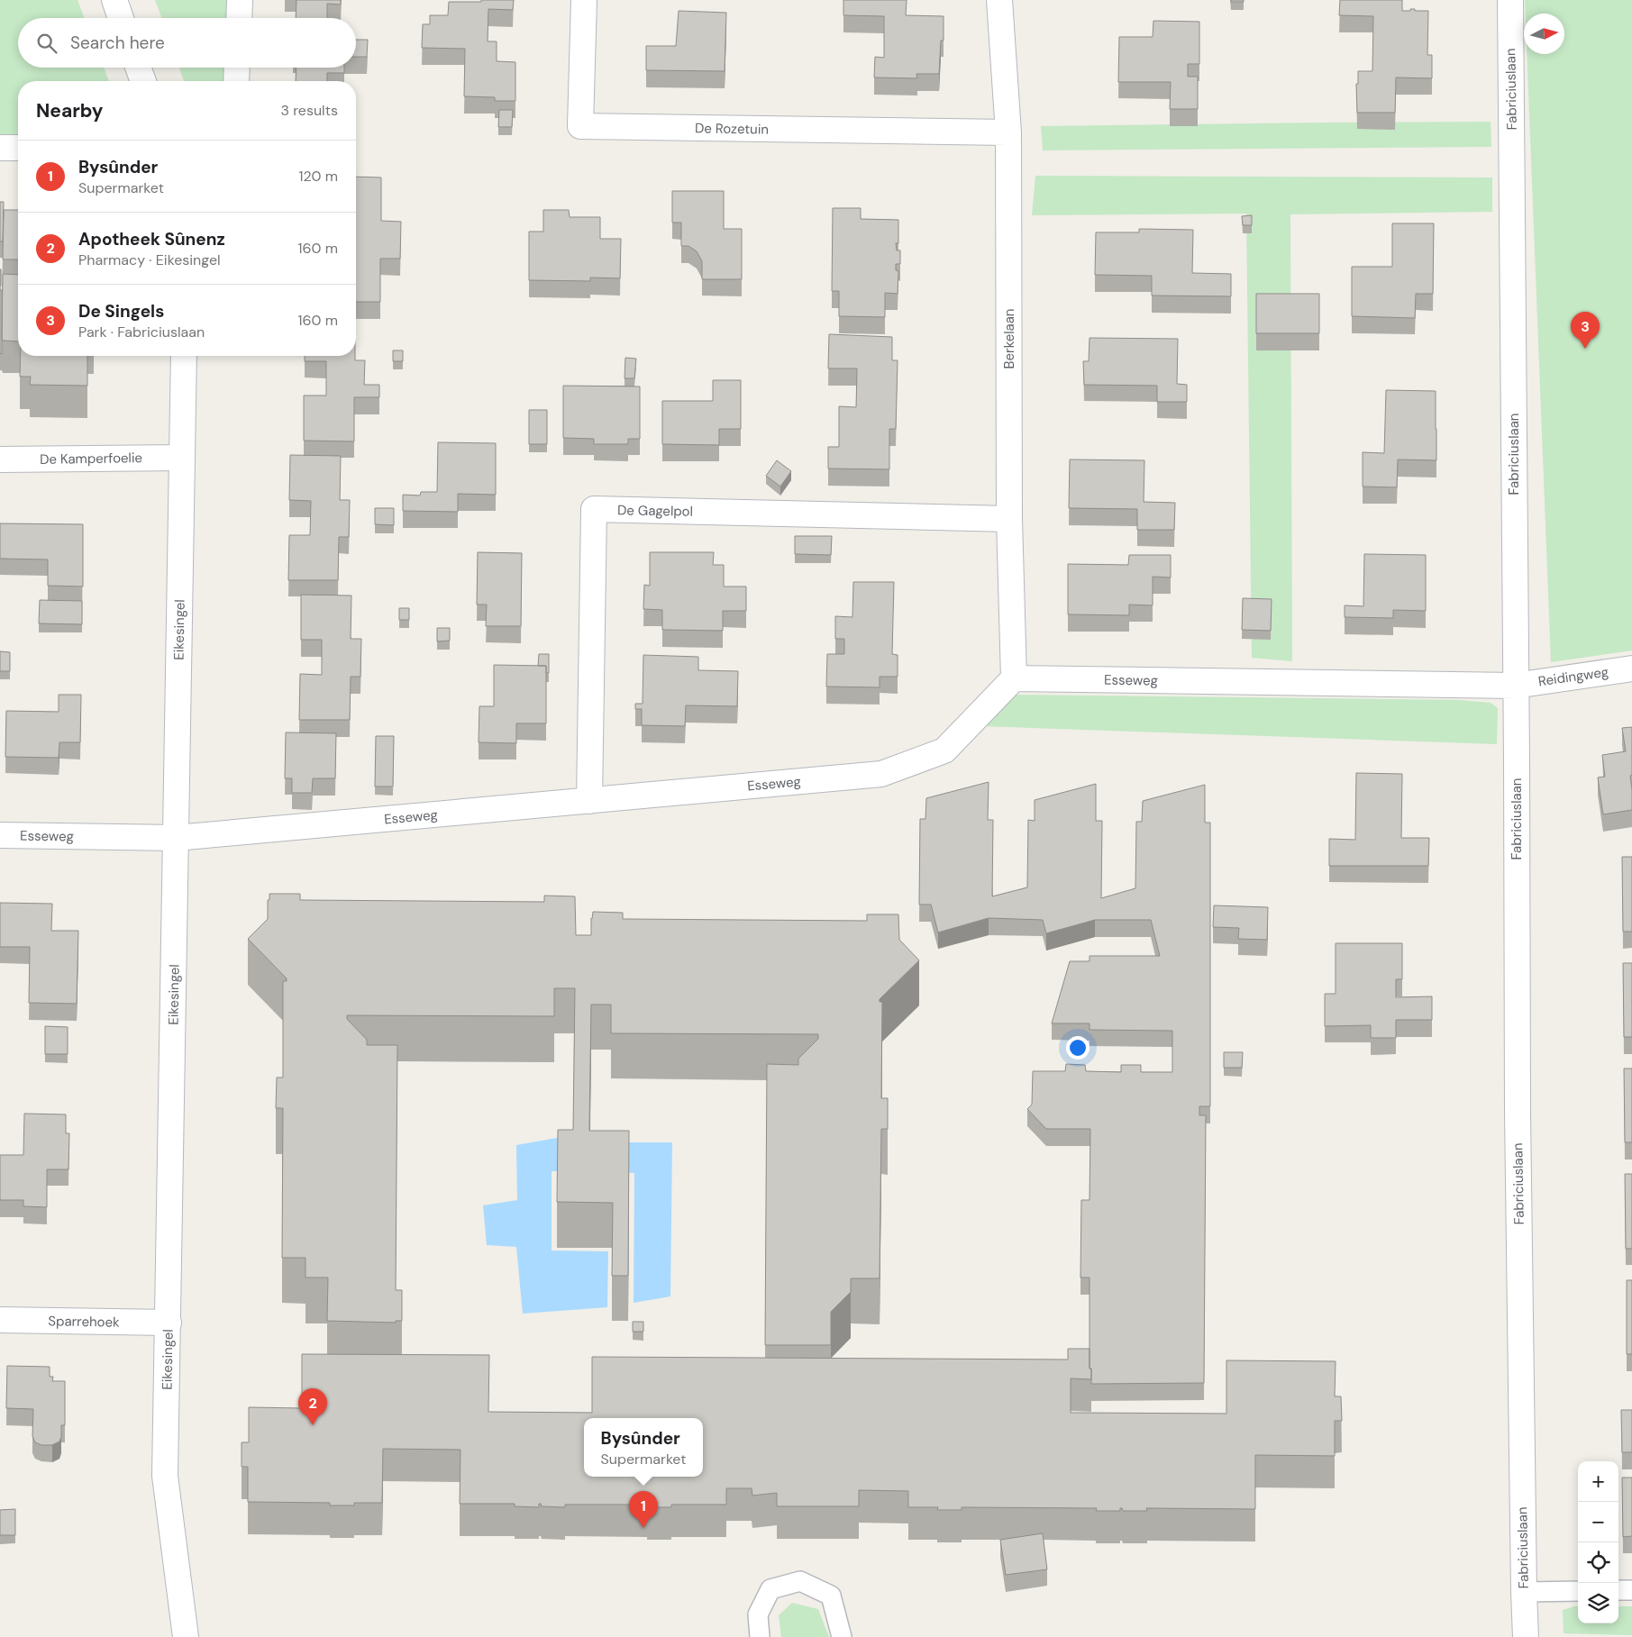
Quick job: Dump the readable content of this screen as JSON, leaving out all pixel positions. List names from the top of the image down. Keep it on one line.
{"streets":{"street":["Fabriciuslaan","De Rozetuin","Berkelaan","De Kamperfoelie","De Gagelpol","Eikesingel","Reidingweg","Esseweg","Sparrehoek"]},"crossings":[["Fabriciuslaan","Reidingweg"],["Fabriciuslaan","Esseweg"],["De Rozetuin","Berkelaan"],["Berkelaan","De Gagelpol"],["Berkelaan","Esseweg"],["De Kamperfoelie","Eikesingel"],["De Gagelpol","Esseweg"],["Eikesingel","Esseweg"],["Eikesingel","Sparrehoek"],["Reidingweg","Esseweg"]],"north":"right","page":{"search":"Search here","heading":["Nearby","3 results"],"list":[{"mark":"1","name":"Bysûnder","note":"Supermarket","value":"120 m"},{"mark":"2","name":"Apotheek Sûnenz","note":"Pharmacy · Eikesingel","value":"160 m"},{"mark":"3","name":"De Singels","note":"Park · Fabriciuslaan","value":"160 m"}],"pins":["3","2","1"],"popup":["Bysûnder","Supermarket"],"map_buttons":["+","−"]}}
